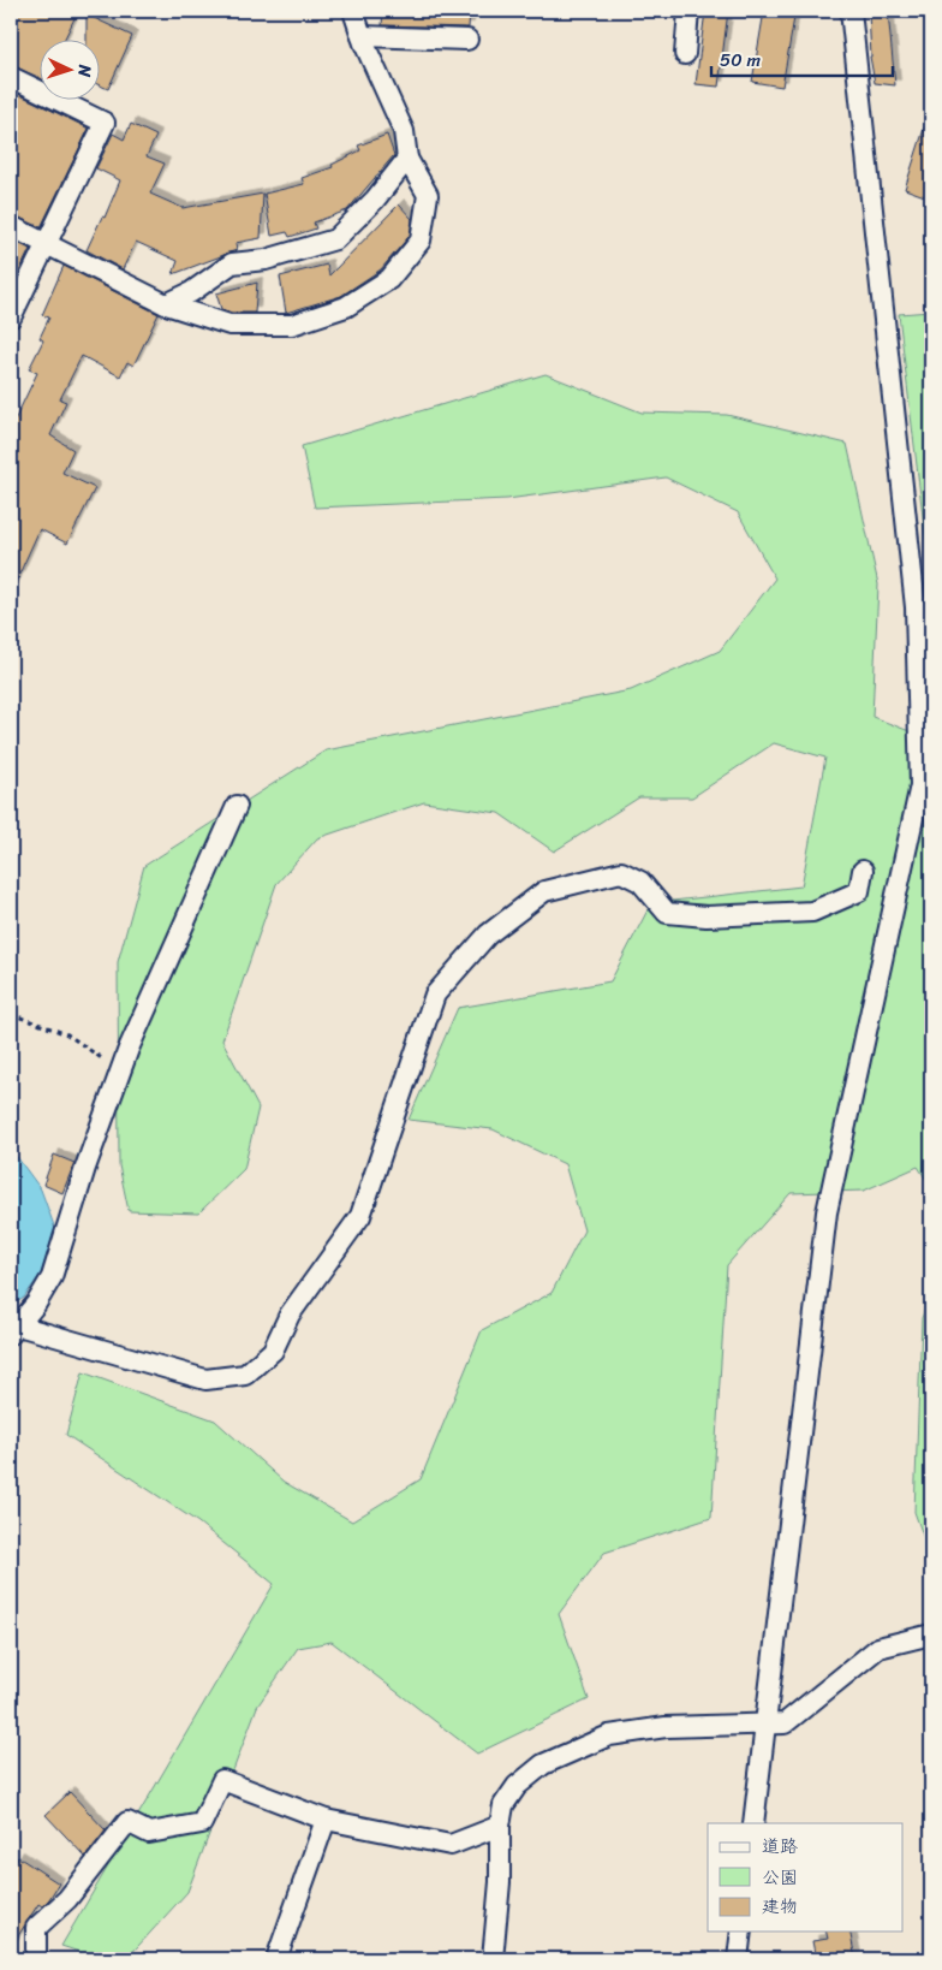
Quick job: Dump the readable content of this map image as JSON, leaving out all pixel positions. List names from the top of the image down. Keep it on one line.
{"legend":["道路","公園","建物"],"scale_bar":"50 m","north":"right"}
